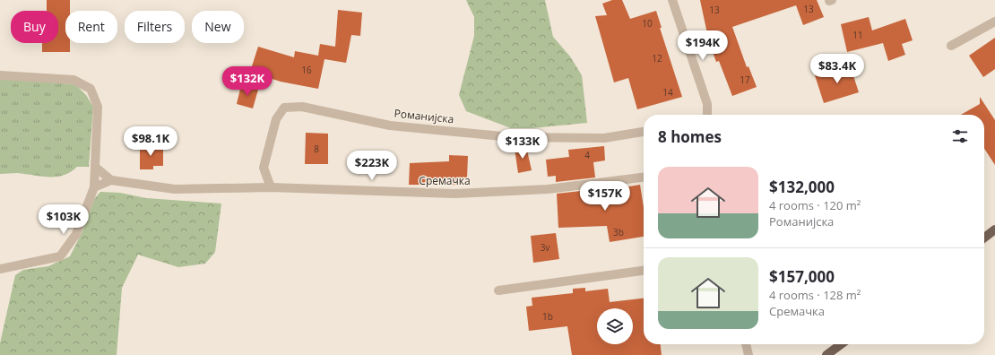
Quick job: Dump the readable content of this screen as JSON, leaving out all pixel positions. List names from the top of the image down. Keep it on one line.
{"streets":{"street":["Романијска","Сремачка"]},"crossings":[["Романијска","Сремачка"]],"house_numbers":["13","13","10","11","12","16","17","14","8","4","3b","3v","1b"],"page":{"chip":["Buy","Rent","Filters","New"],"price":["$194K","$83.4K","$132K","$98.1K","$133K","$223K","$157K","$103K"],"heading":"8 homes","list":[{"name":"$132,000","note":"4 rooms · 120 m² · Романијска"},{"name":"$157,000","note":"4 rooms · 128 m² · Сремачка"}]}}
